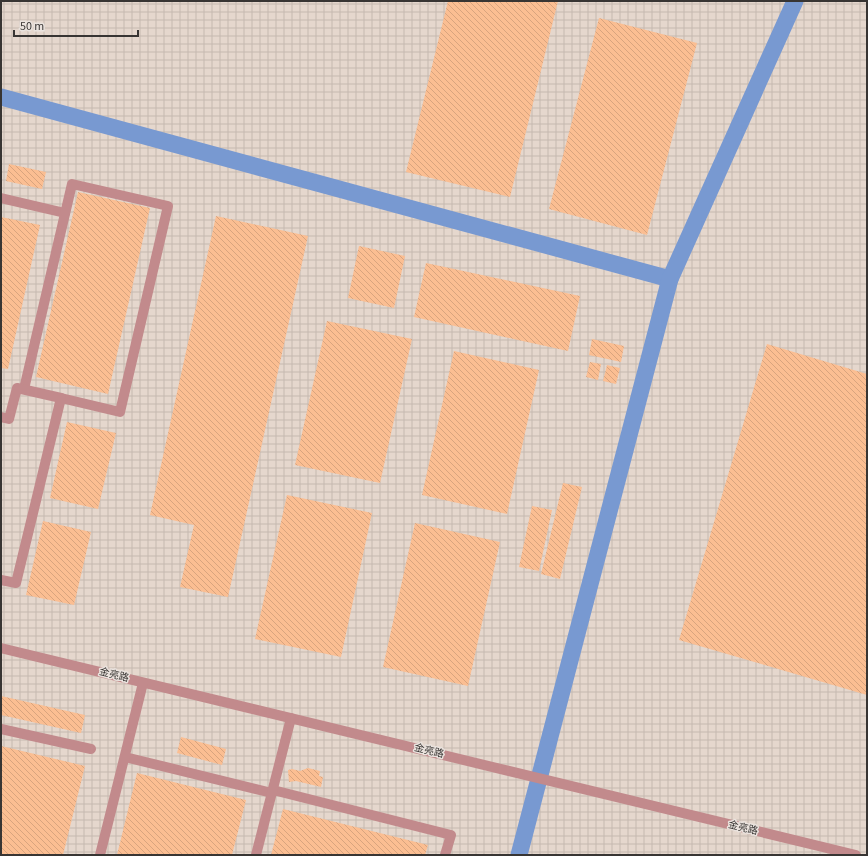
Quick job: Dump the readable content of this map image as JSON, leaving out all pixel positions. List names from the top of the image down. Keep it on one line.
{"streets":{"street":["金亮路"]},"scale_bar":"50 m"}
